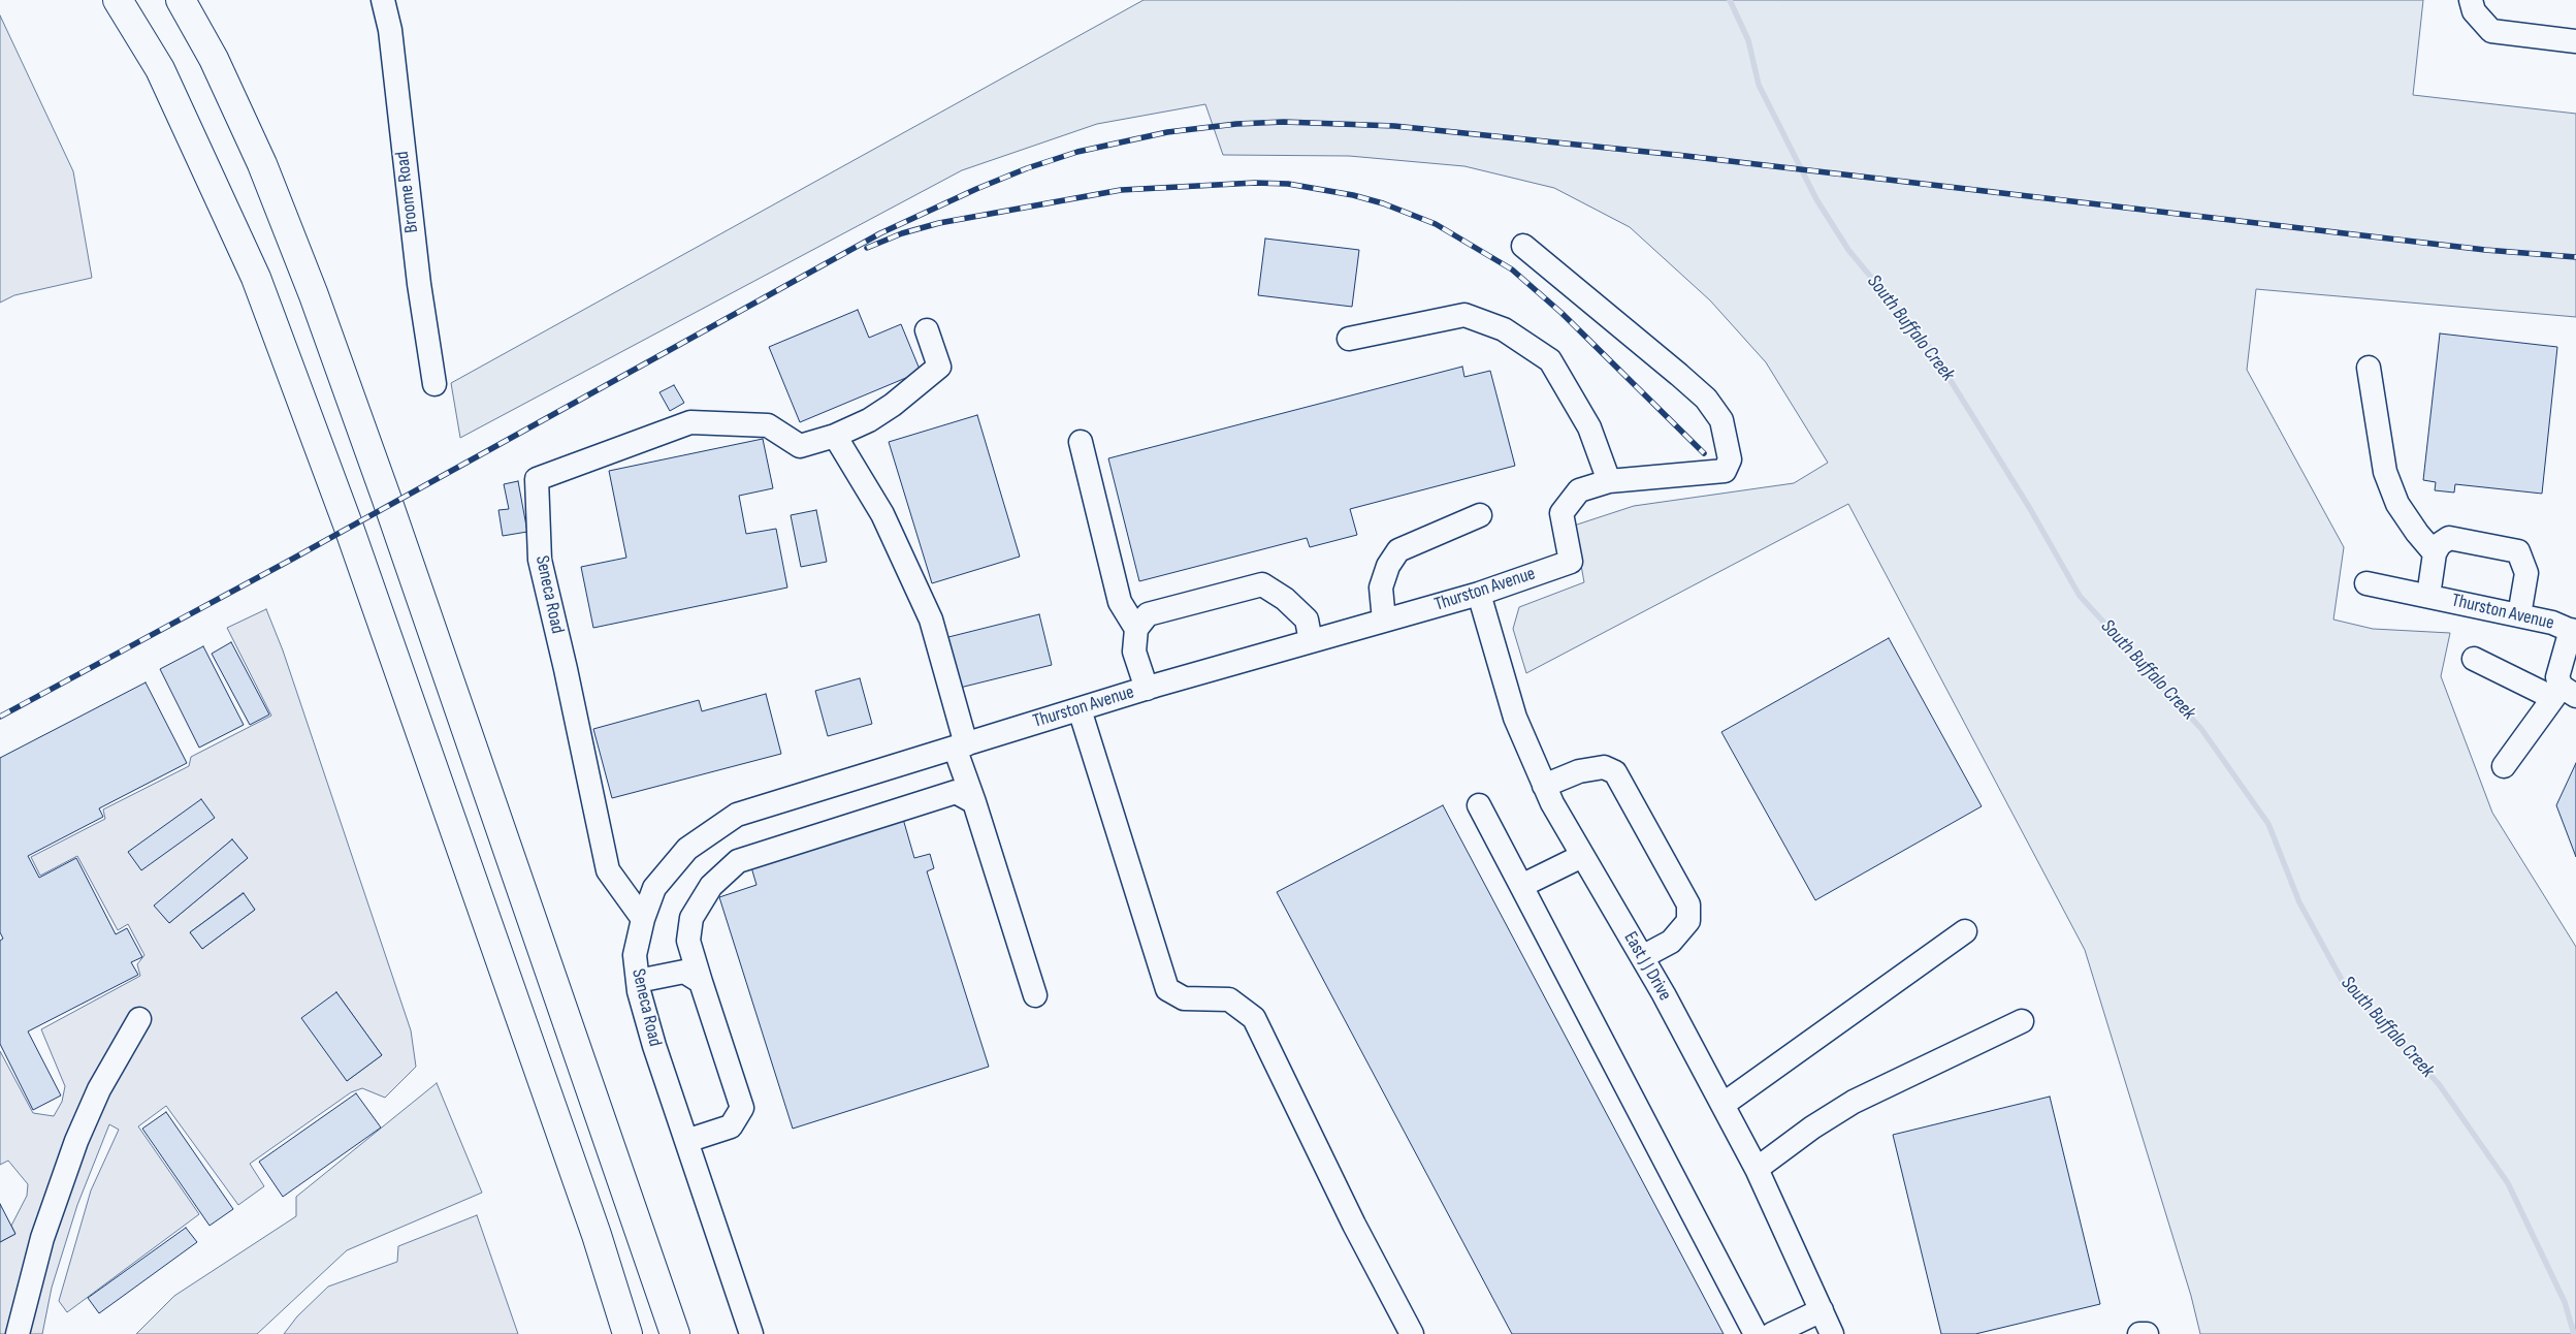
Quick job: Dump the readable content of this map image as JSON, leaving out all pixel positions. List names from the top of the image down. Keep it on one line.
{"streets":{"street":["Broome Road","Thurston Avenue","Seneca Road","East J J Drive"]},"crossings":[["Thurston Avenue","Seneca Road"],["Thurston Avenue","East J J Drive"]],"water":["South Buffalo Creek"]}
